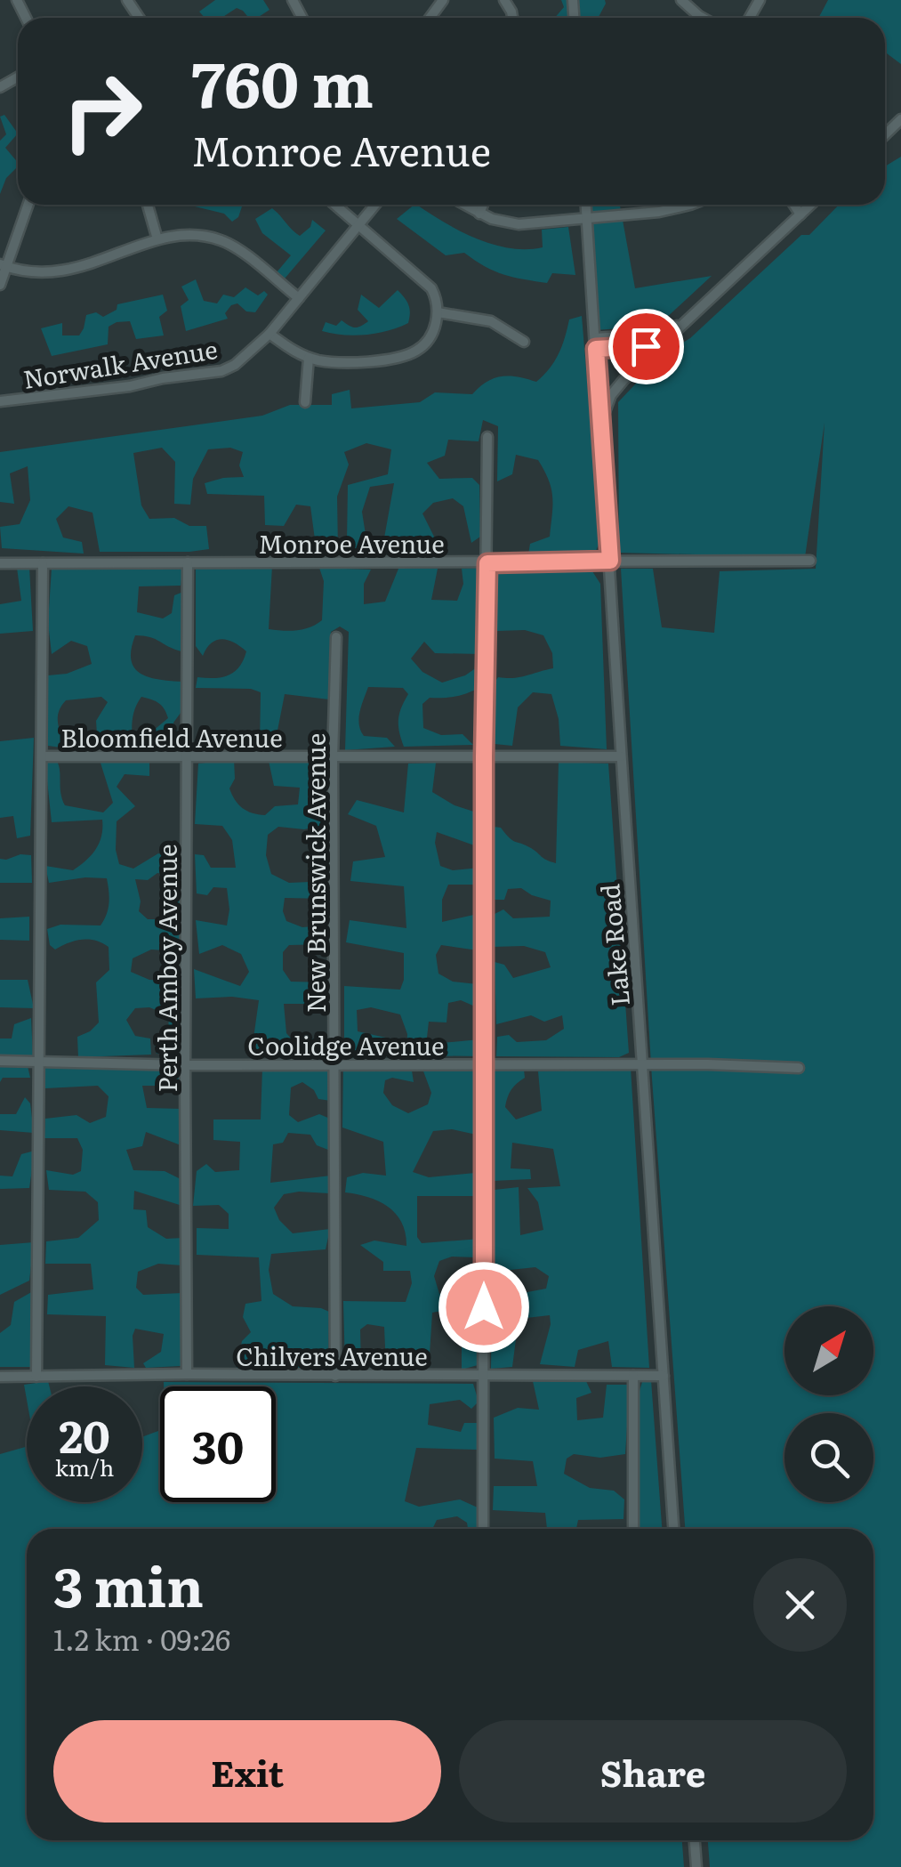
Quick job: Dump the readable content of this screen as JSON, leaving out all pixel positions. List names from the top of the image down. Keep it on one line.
{"streets":{"street":["Norwalk Avenue","Monroe Avenue","Bloomfield Avenue","New Brunswick Avenue","Lake Road","Perth Amboy Avenue","Coolidge Avenue","Chilvers Avenue"]},"crossings":[["Monroe Avenue","Lake Road"],["Monroe Avenue","Perth Amboy Avenue"],["Bloomfield Avenue","New Brunswick Avenue"],["Bloomfield Avenue","Lake Road"],["Bloomfield Avenue","Perth Amboy Avenue"],["New Brunswick Avenue","Coolidge Avenue"],["New Brunswick Avenue","Chilvers Avenue"],["Lake Road","Coolidge Avenue"],["Lake Road","Chilvers Avenue"],["Perth Amboy Avenue","Coolidge Avenue"],["Perth Amboy Avenue","Chilvers Avenue"]],"north":"top right","page":{"turn":["760 m","Monroe Avenue"],"speed":"20 km/h","limit":"30","heading":["3 min","1.2 km · 09:26"],"buttons":["Exit","Share"]}}
